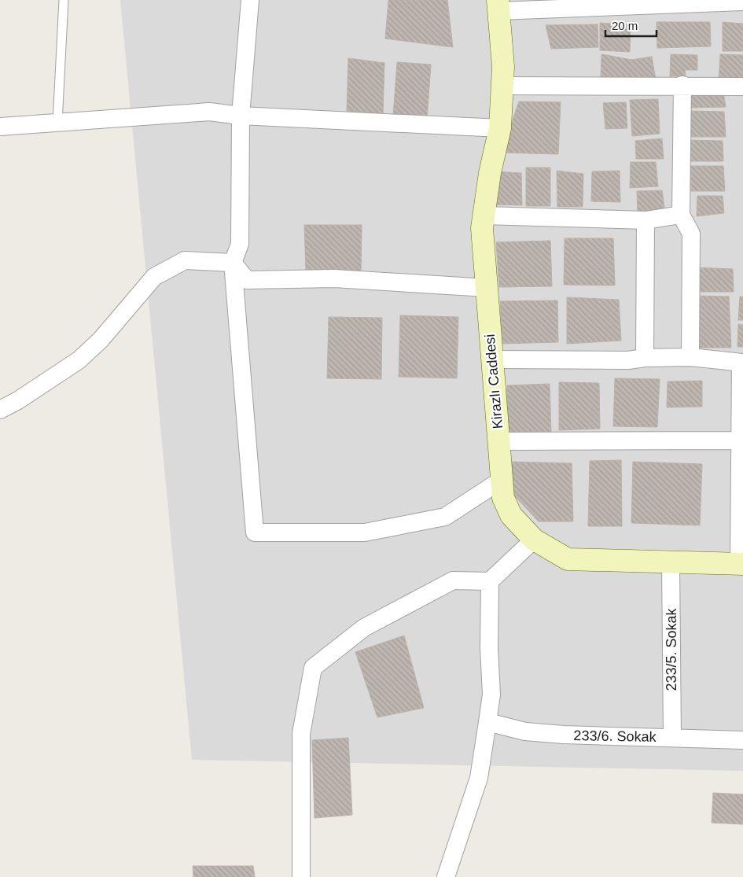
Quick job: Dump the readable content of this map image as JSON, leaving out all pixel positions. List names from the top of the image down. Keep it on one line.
{"streets":{"main road":["Kirazlı Caddesi"],"street":["233/5. Sokak","233/6. Sokak"]},"crossings":[["Kirazlı Caddesi","233/5. Sokak"],["233/5. Sokak","233/6. Sokak"]],"scale_bar":"20 m"}
